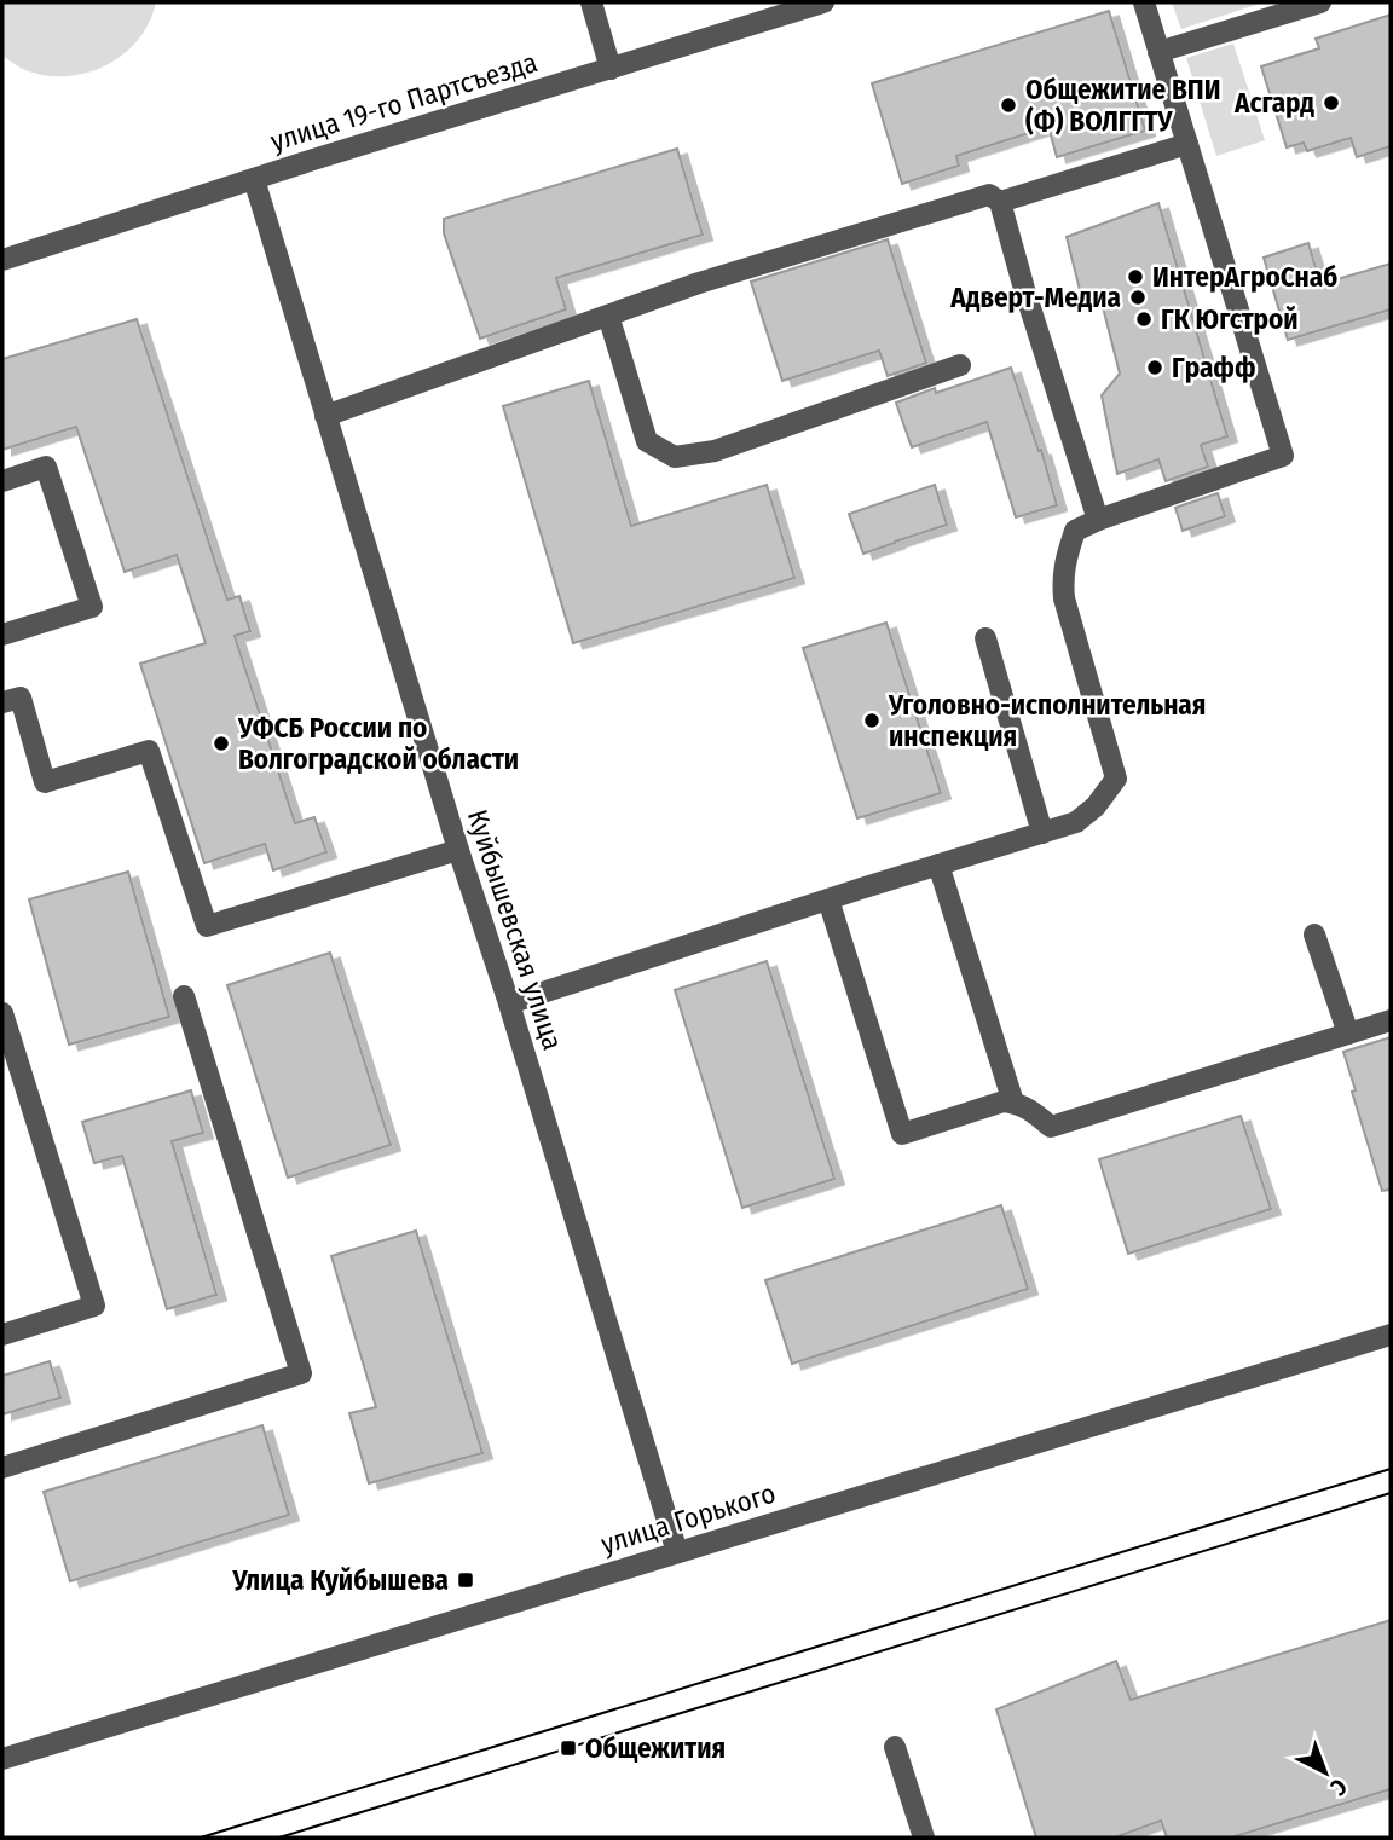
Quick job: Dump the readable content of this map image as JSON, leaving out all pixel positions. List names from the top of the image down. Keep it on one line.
{"streets":{"street":["улица 19-го Партсъезда","Куйбышевская улица","улица Горького"]},"crossings":[["улица 19-го Партсъезда","Куйбышевская улица"],["Куйбышевская улица","улица Горького"]],"places":{"other":["Асгард","Общежитие ВПИ (Ф) ВОЛГГТУ","ИнтерАгроСнаб","Адверт-Медиа","ГК Югстрой","Графф","Уголовно-исполнительная инспекция","УФСБ России по Волгоградской области"],"transit":["Улица Куйбышева","Общежития"]},"north":"bottom right"}
